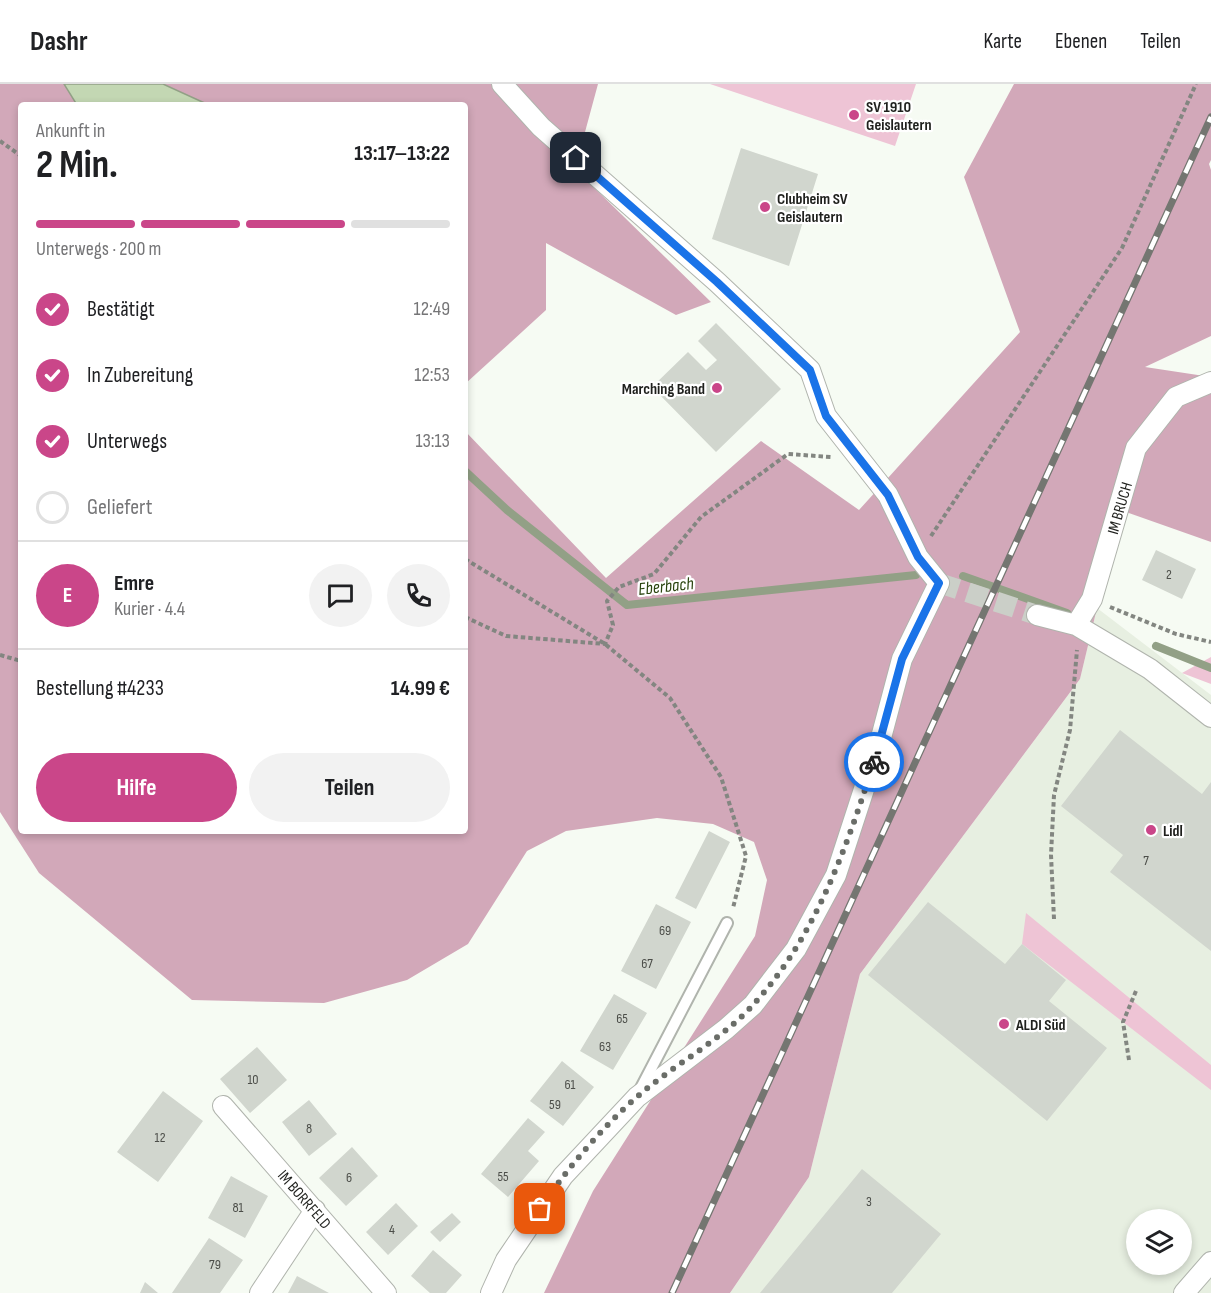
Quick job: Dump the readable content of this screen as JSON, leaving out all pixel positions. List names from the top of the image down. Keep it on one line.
{"streets":{"street":["IM BRUCH","IM BORRFELD"]},"water":["Eberbach"],"places":["SV 1910 Geislautern","Clubheim SV Geislautern","Marching Band","Lidl","ALDI Süd"],"house_numbers":["2","7","69","67","65","63","10","61","59","8","12","55","6","3","81","4","79"],"page":{"header":"Dashr","nav":["Karte","Ebenen","Teilen"],"heading":["2 Min.","Ankunft in","13:17–13:22"],"panel":["Emre","Kurier · 4.4","Bestellung #4233","14.99 €"],"bar":"Unterwegs · 200 m","list":[["Bestätigt","12:49"],["In Zubereitung","12:53"],["Unterwegs","13:13"],"Geliefert"],"round":"E","buttons":["Hilfe","Teilen"]}}
